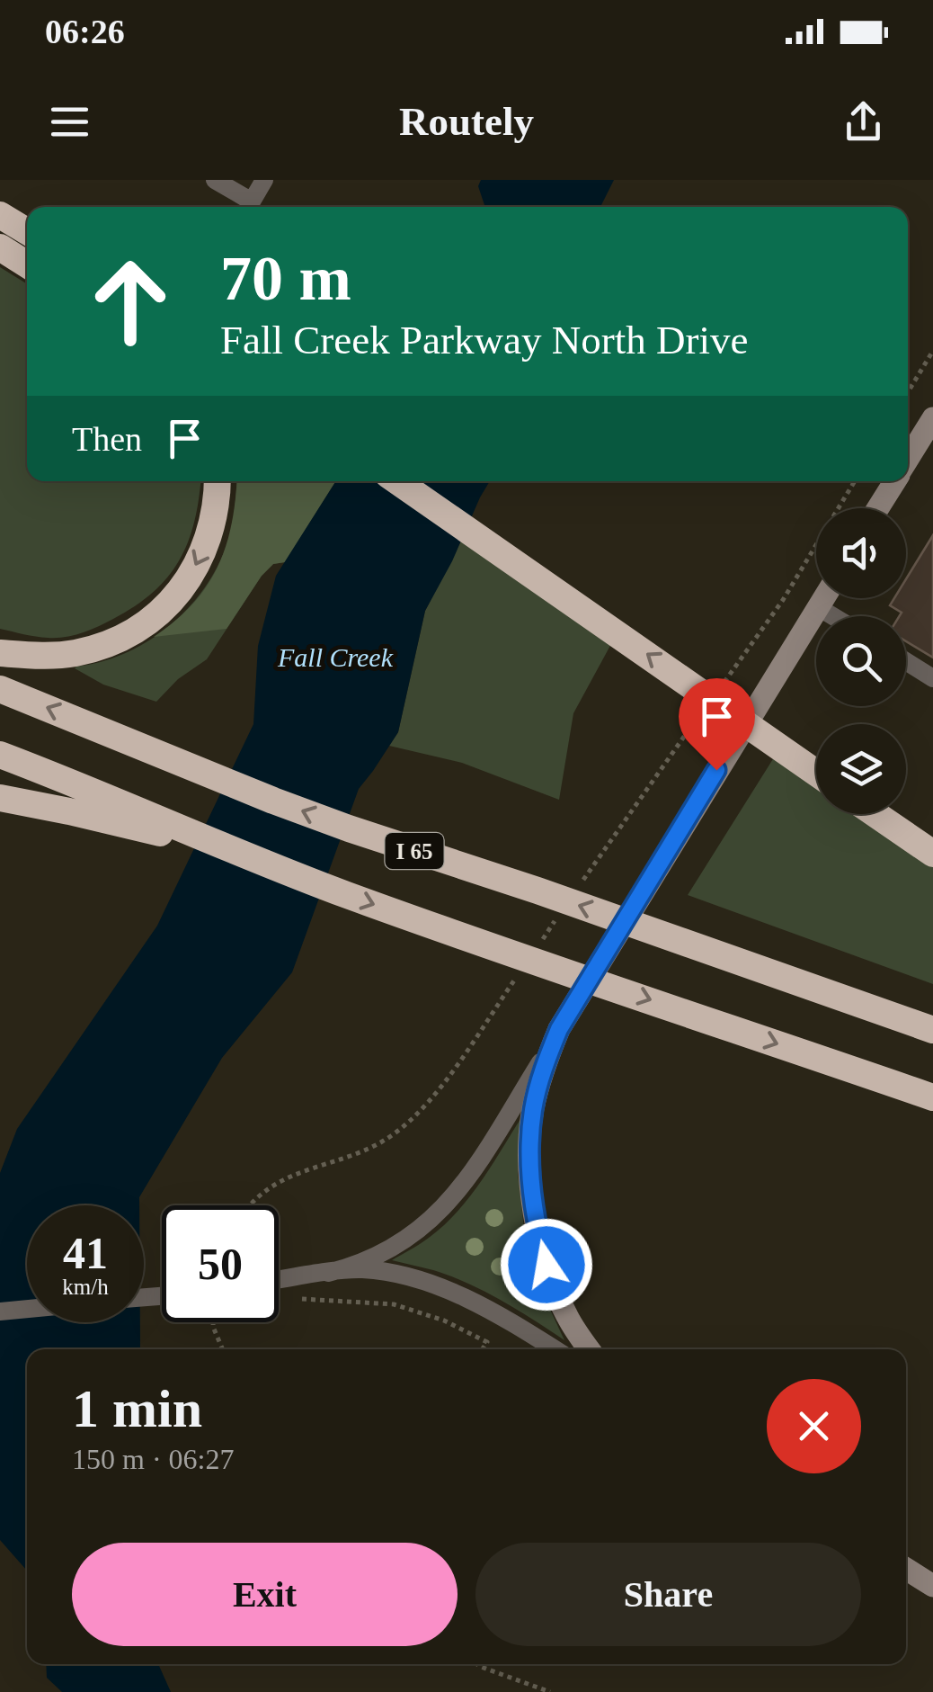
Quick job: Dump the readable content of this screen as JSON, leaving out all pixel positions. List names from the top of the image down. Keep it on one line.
{"streets":{"highway":["I 65"]},"water":["Fall Creek"],"page":{"status":"06:26","header":"Routely","turn":["70 m","Fall Creek Parkway North Drive"],"then":"Then","speed":"41 km/h","limit":"50","heading":["1 min","150 m · 06:27"],"buttons":["Exit","Share"]}}
